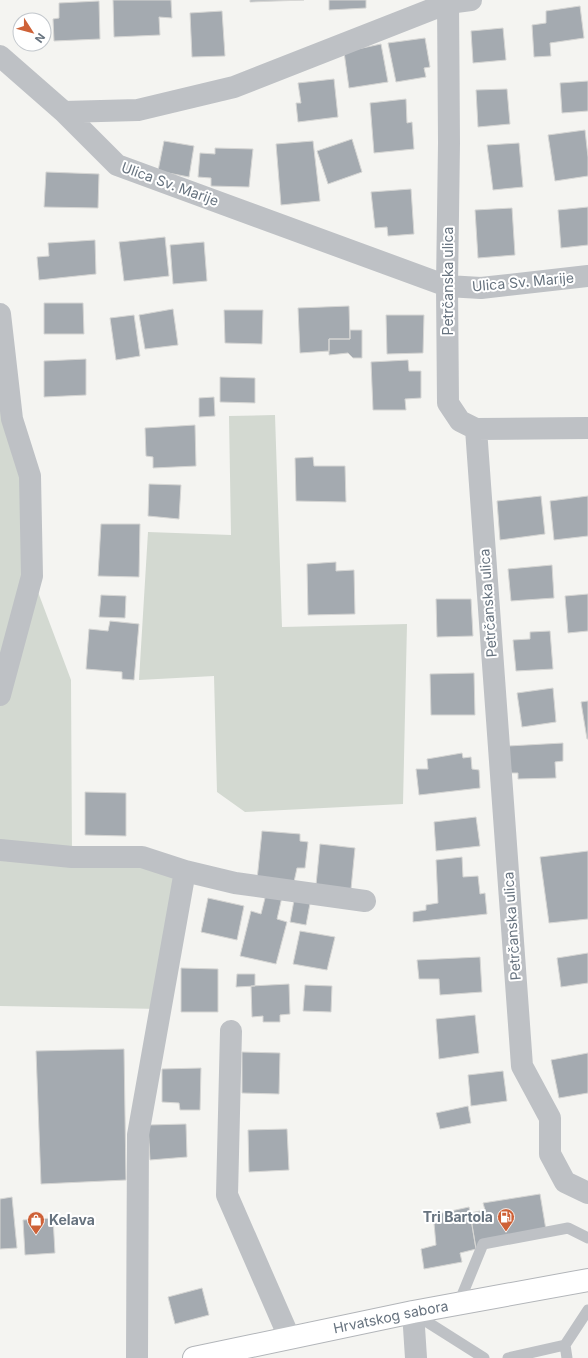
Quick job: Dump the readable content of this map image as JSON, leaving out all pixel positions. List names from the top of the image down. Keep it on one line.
{"streets":{"main road":["Hrvatskog sabora"],"street":["Ulica Sv. Marije","Petrčanska ulica"]},"crossings":[["Ulica Sv. Marije","Petrčanska ulica"]],"places":{"fuel station":["Tri Bartola"],"shop":["Kelava"]},"north":"bottom right"}
